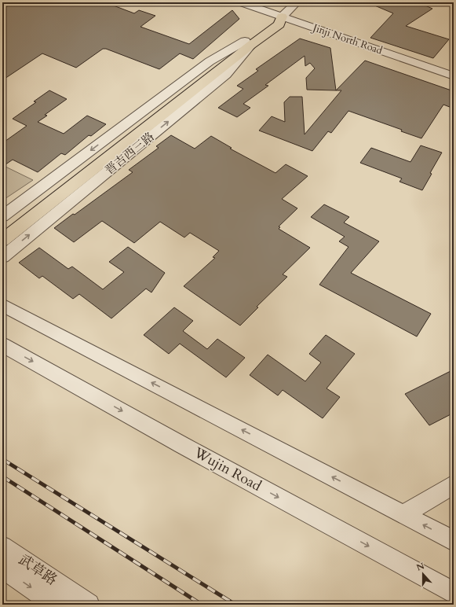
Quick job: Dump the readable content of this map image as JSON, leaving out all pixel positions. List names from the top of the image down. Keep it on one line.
{"streets":{"main road":["晋吉西三路"],"street":["Jinji North Road","Wujin Road","武草路"]},"crossings":[["Jinji North Road","晋吉西三路"]],"north":"top"}
